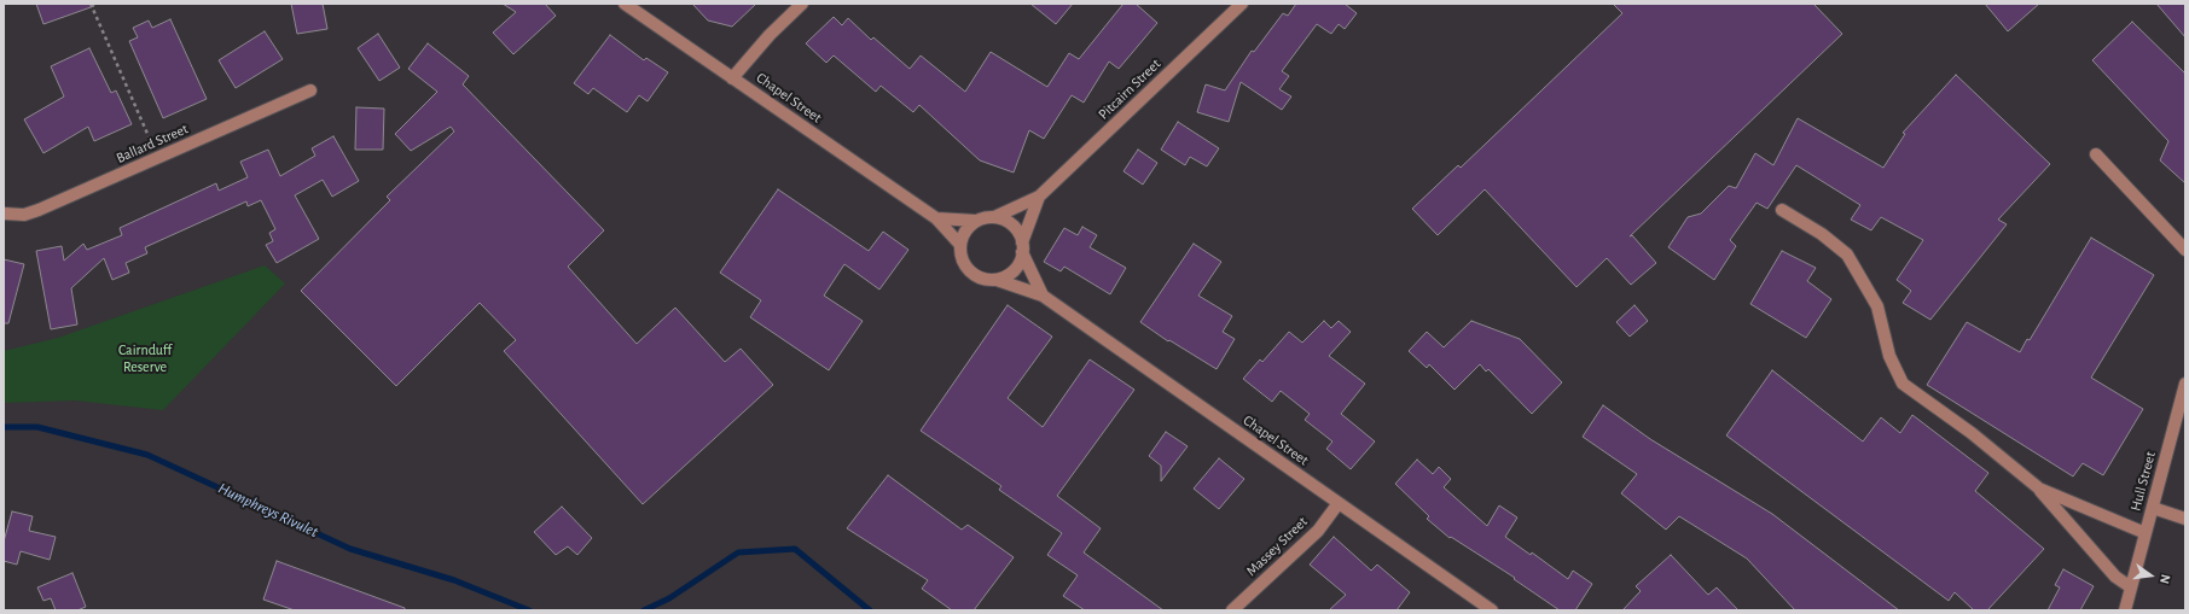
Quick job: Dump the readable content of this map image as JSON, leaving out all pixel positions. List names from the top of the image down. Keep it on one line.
{"streets":{"street":["Pitcairn Street","Chapel Street","Ballard Street","Hull Street","Massey Street"]},"crossings":[["Pitcairn Street","Chapel Street"],["Chapel Street","Massey Street"]],"water":["Humphreys Rivulet"],"parks":["Cairnduff Reserve"],"north":"right"}
